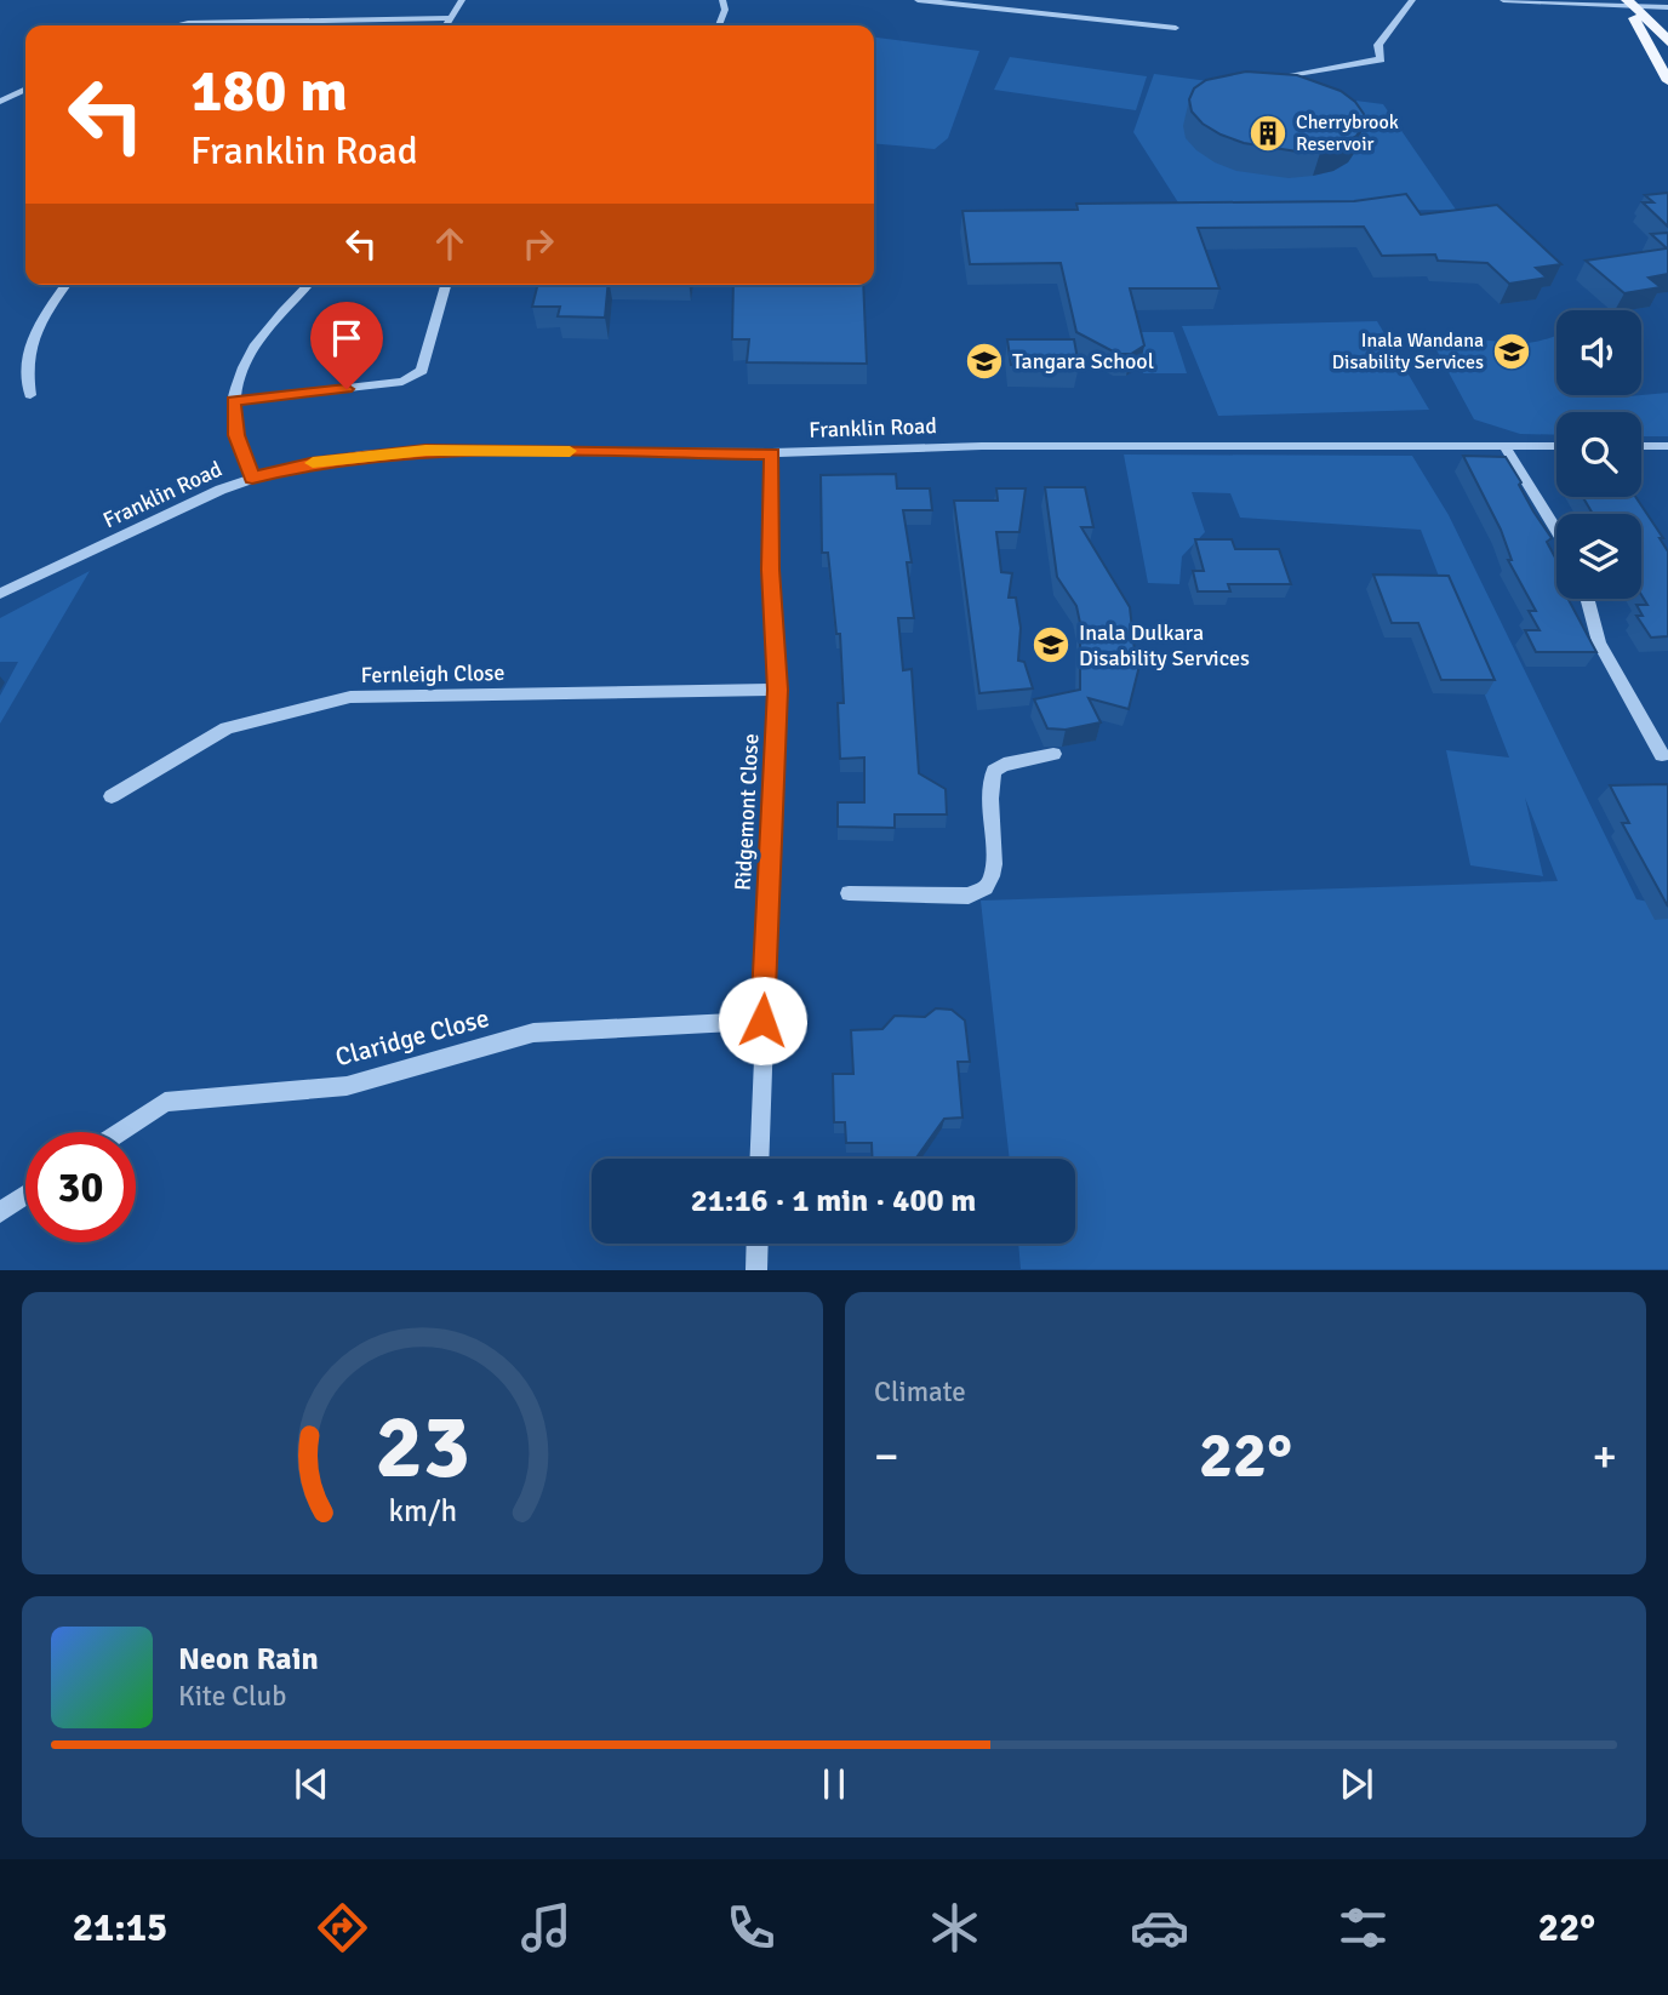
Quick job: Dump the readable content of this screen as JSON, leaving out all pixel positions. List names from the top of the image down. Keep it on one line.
{"streets":{"street":["Franklin Road","Fernleigh Close","Ridgemont Close","Claridge Close"]},"crossings":[["Franklin Road","Ridgemont Close"],["Fernleigh Close","Ridgemont Close"],["Ridgemont Close","Claridge Close"]],"places":{"building":["Cherrybrook Reservoir"],"school or university":["Inala Wandana Disability Services","Tangara School","Inala Dulkara Disability Services"]},"page":{"turn":["180 m","Franklin Road"],"limit":"30","trip":"21:16 · 1 min · 400 m","tile":"Climate","heat":["−","22°","+"],"song":["Neon Rain","Kite Club"],"tabs":["21:15","22°"],"gauge":["23","km/h"]}}
